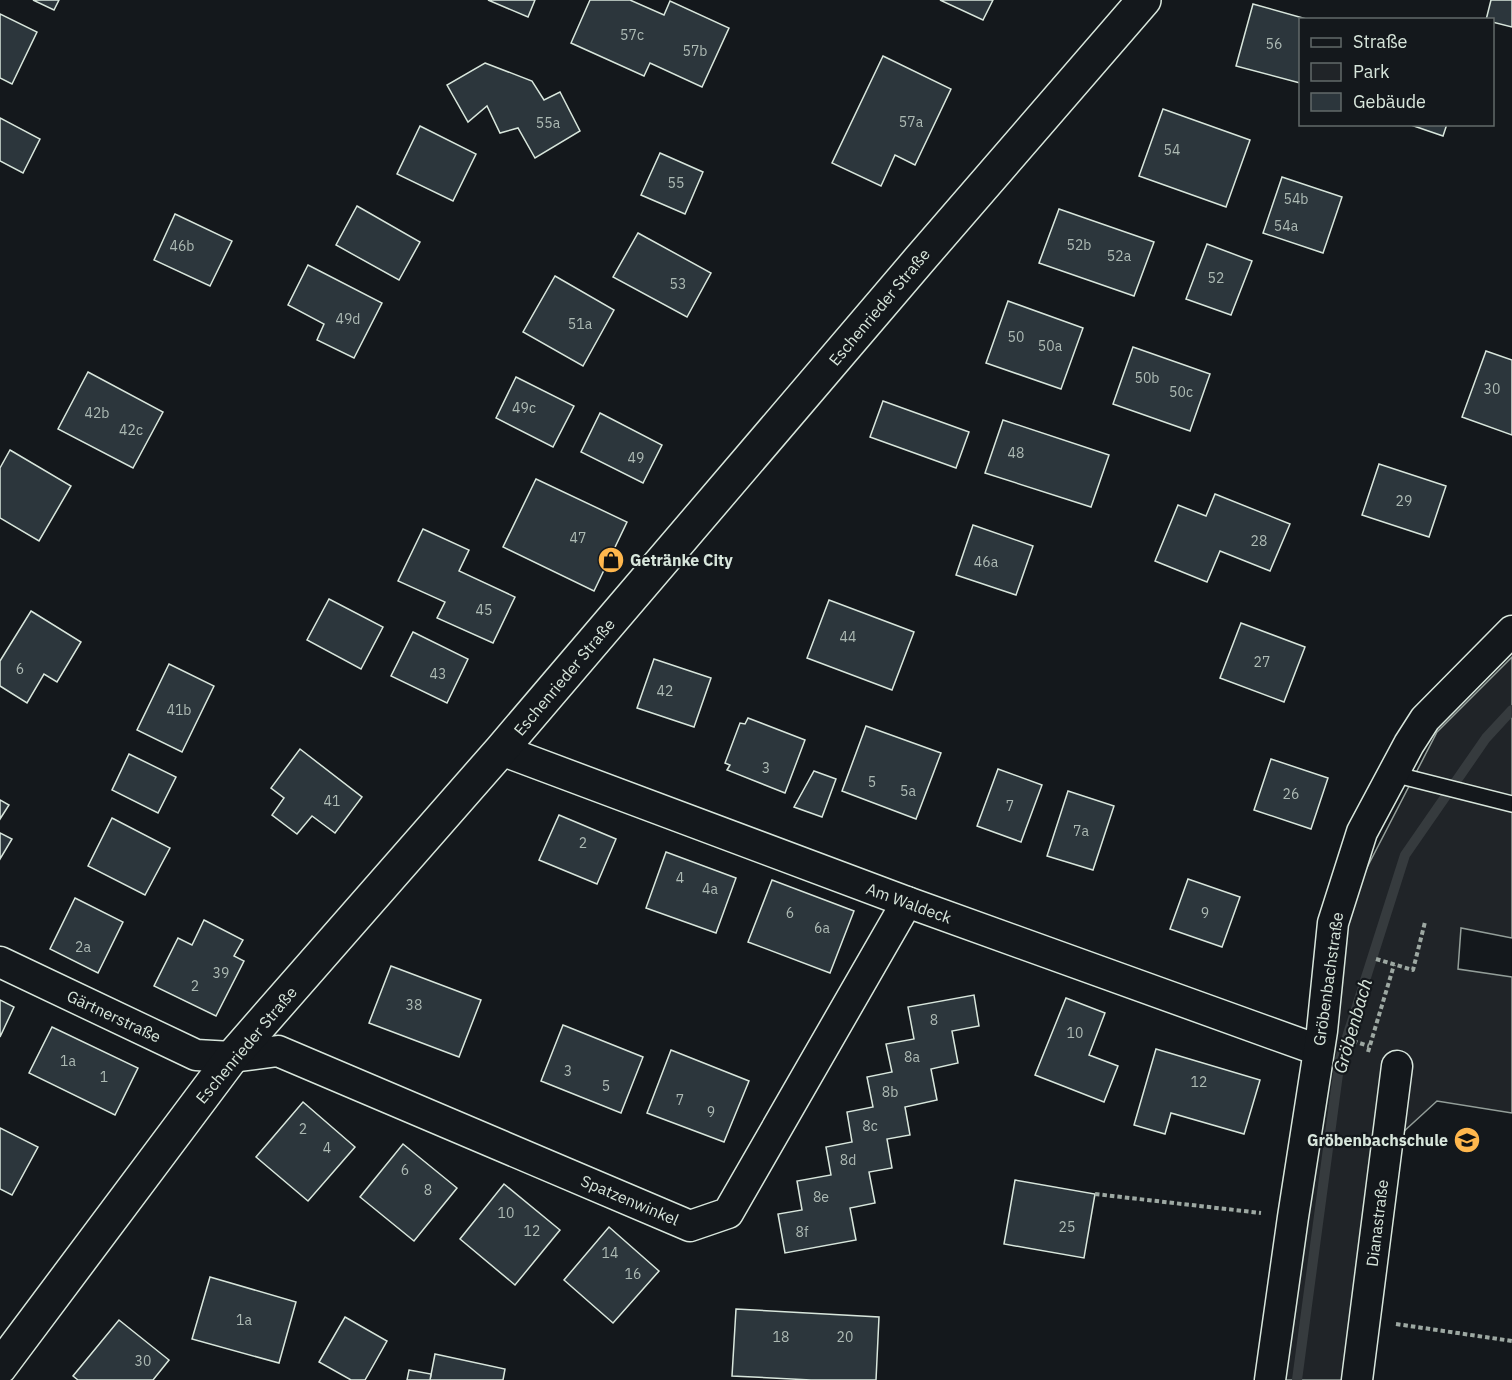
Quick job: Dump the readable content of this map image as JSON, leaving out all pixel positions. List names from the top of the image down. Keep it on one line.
{"streets":{"street":["Eschenrieder Straße","Am Waldeck","Gröbenbachstraße","Gärtnerstraße","Spatzenwinkel","Dianastraße"]},"crossings":[["Eschenrieder Straße","Am Waldeck"],["Eschenrieder Straße","Gärtnerstraße"],["Eschenrieder Straße","Spatzenwinkel"],["Am Waldeck","Gröbenbachstraße"],["Am Waldeck","Spatzenwinkel"],["Gärtnerstraße","Spatzenwinkel"]],"water":["Gröbenbach"],"places":{"shop":["Getränke City"],"school or university":["Gröbenbachschule"]},"house_numbers":["57c","56","57b","57a","55a","54","55","54b","54a","52b","46b","52a","52","53","49d","51a","50","50a","50b","30","50c","49c","42b","42c","48","49","29","47","28","46a","45","44","27","6","43","42","41b","3","5","5a","26","41","7","7a","2","4","4a","6","9","6a","2a","39","2","38","8","10","8a","1a","3","1","12","5","8b","7","9","8c","2","4","8d","6","8","8e","10","25","12","8f","14","16","1a","18","20","30"],"legend":["Straße","Park","Gebäude"]}
